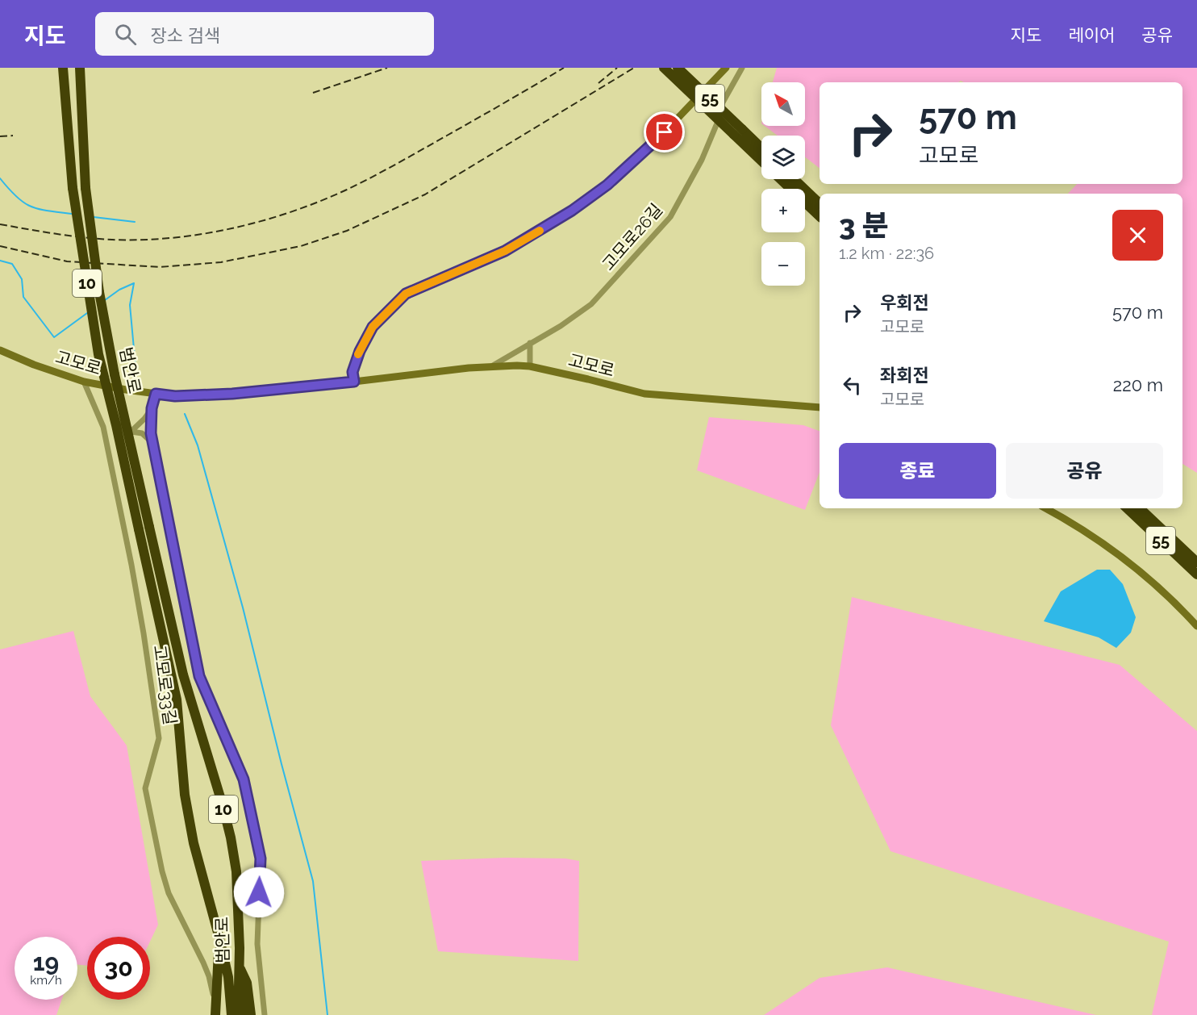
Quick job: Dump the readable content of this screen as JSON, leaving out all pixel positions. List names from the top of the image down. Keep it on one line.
{"streets":{"highway":["55","10","범안로"],"main road":["고모로"],"street":["고모로26길","고모로33길"]},"crossings":[["고모로26길","고모로"],["고모로","고모로33길"]],"north":"top left","page":{"header":"지도","search":"장소 검색","nav":["지도","레이어","공유"],"map_buttons":["+","−"],"turn":["570 m","고모로"],"heading":["3 분","1.2 km · 22:36"],"list":[{"name":"우회전","note":"고모로","value":"570 m"},{"name":"좌회전","note":"고모로","value":"220 m"}],"buttons":["종료","공유"],"speed":"19 km/h","limit":"30"}}
